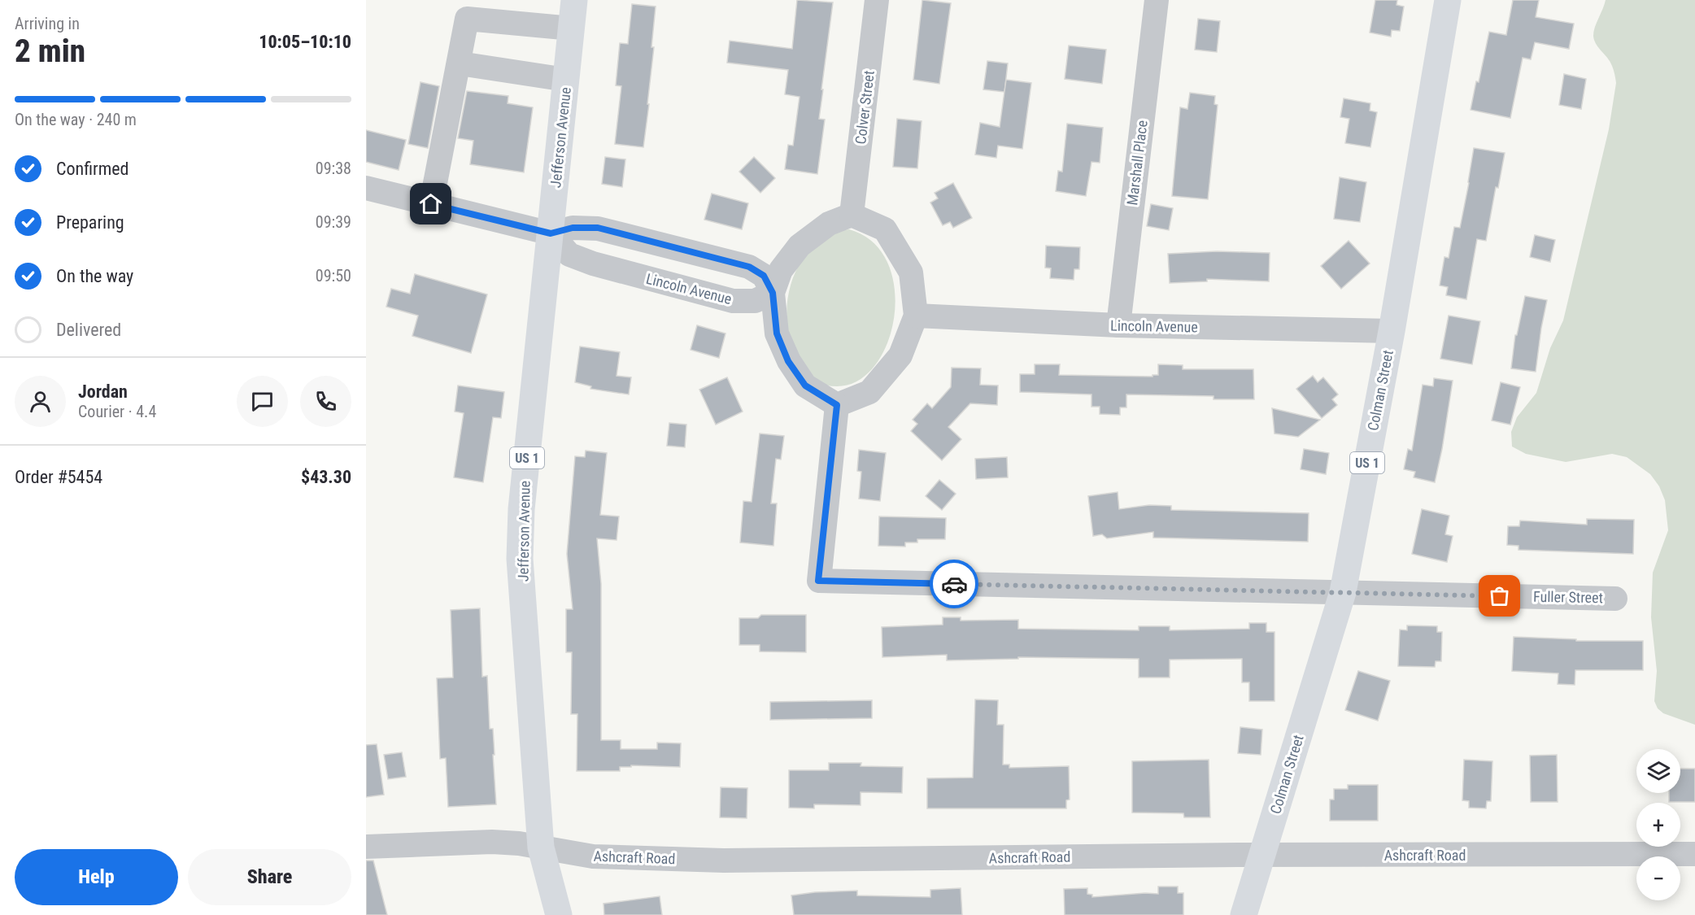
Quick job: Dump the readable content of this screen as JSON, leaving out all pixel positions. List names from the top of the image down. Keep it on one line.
{"streets":{"main road":["Jefferson Avenue","Colman Street","US 1"],"street":["Colver Street","Marshall Place","Lincoln Avenue","Fuller Street","Ashcraft Road"]},"crossings":[["Colver Street","Lincoln Avenue"],["Colver Street","Fuller Street"],["Jefferson Avenue","Lincoln Avenue"],["Jefferson Avenue","Ashcraft Road"],["Marshall Place","Lincoln Avenue"],["Lincoln Avenue","Colman Street"],["Lincoln Avenue","Fuller Street"],["Colman Street","Fuller Street"],["Colman Street","Ashcraft Road"]],"page":{"heading":["2 min","Arriving in","10:05–10:10"],"panel":["Jordan","Courier · 4.4","Order #5454","$43.30"],"bar":"On the way · 240 m","list":[["Confirmed","09:38"],["Preparing","09:39"],["On the way","09:50"],"Delivered"],"map_buttons":["+","−"],"buttons":["Help","Share"]}}
